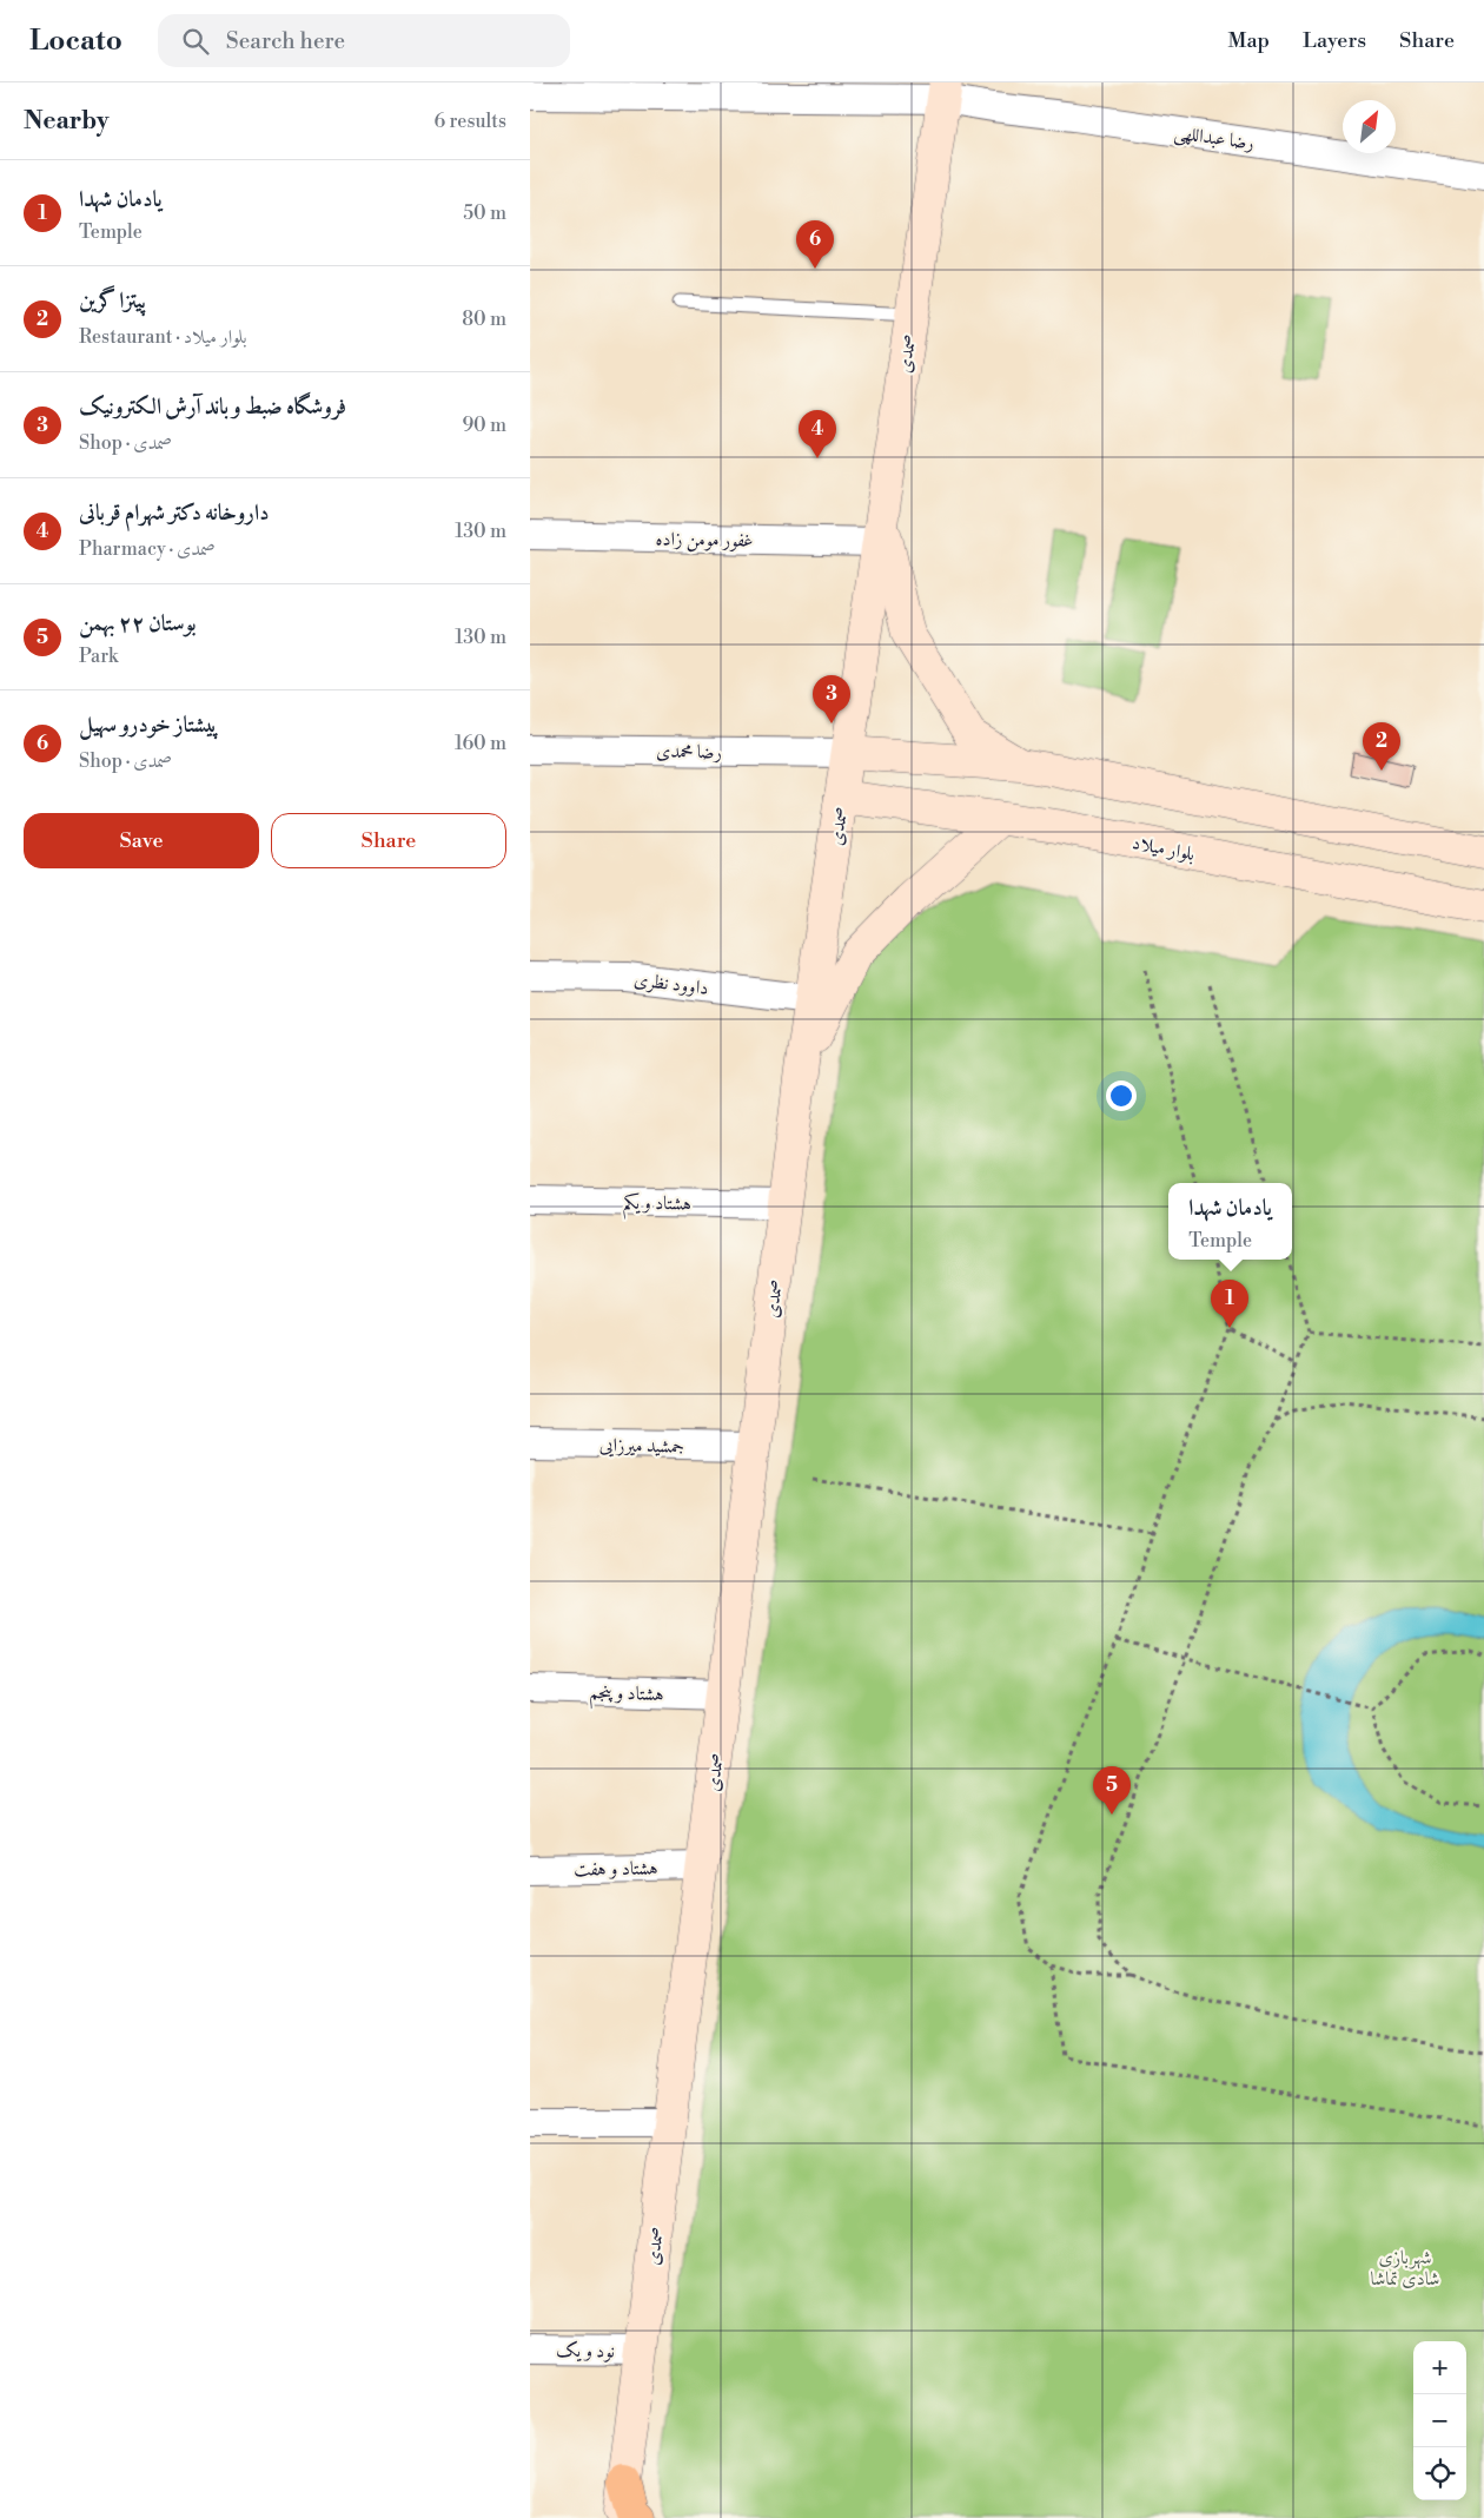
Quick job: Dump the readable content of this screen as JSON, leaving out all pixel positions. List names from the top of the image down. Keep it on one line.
{"streets":{"main road":["صمدی","بلوار میلاد"],"street":["رضا عبداللهی","غفور مومن زاده","رضا محمدی","داوود نظری","هشتاد و یکم","جمشید میرزایی","هشتاد و پنجم","هشتاد و هفت","نود و یک"]},"crossings":[["رضا عبداللهی","صمدی"],["صمدی","غفور مومن زاده"],["صمدی","رضا محمدی"],["صمدی","بلوار میلاد"],["صمدی","داوود نظری"],["صمدی","هشتاد و یکم"],["صمدی","جمشید میرزایی"],["صمدی","هشتاد و پنجم"],["صمدی","هشتاد و هفت"],["صمدی","نود و یک"]],"parks":["شهربازی شادی تماشا"],"north":"top right","page":{"header":"Locato","search":"Search here","nav":["Map","Layers","Share"],"heading":["Nearby","6 results"],"list":[{"mark":"1","name":"یادمان شهدا","note":"Temple","value":"50 m"},{"mark":"2","name":"پیتزا گرین","note":"Restaurant · بلوار میلاد","value":"80 m"},{"mark":"3","name":"فروشگاه ضبط و باند آرش الکترونیک","note":"Shop · صمدی","value":"90 m"},{"mark":"4","name":"داروخانه دکتر شهرام قربانی","note":"Pharmacy · صمدی","value":"130 m"},{"mark":"5","name":"بوستان ۲۲ بهمن","note":"Park","value":"130 m"},{"mark":"6","name":"پیشتاز خودرو سهیل","note":"Shop · صمدی","value":"160 m"}],"pins":["6","4","3","2","1","5"],"buttons":["Save","Share"],"popup":["یادمان شهدا","Temple"],"map_buttons":["+","−"]}}
